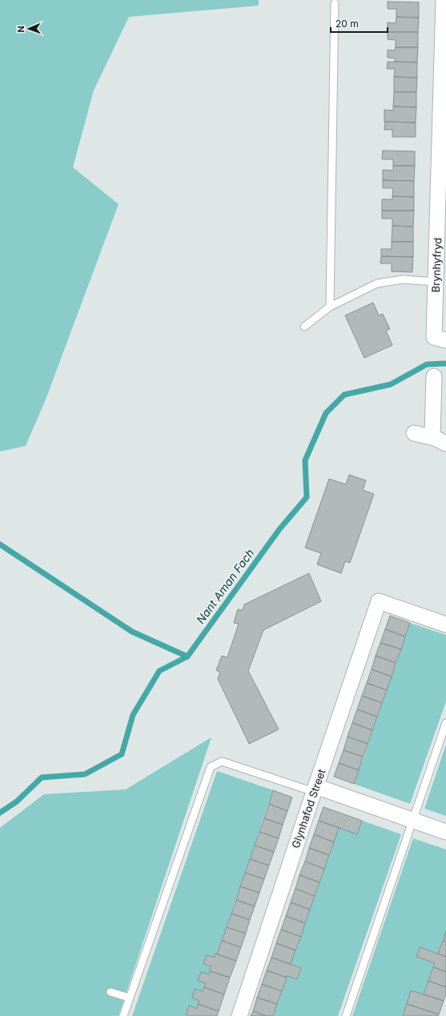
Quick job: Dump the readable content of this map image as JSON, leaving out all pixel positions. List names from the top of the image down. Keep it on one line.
{"streets":{"street":["Brynhyfryd","Glynhafod Street"]},"water":["Nant Aman Fach"],"scale_bar":"20 m","north":"left"}
